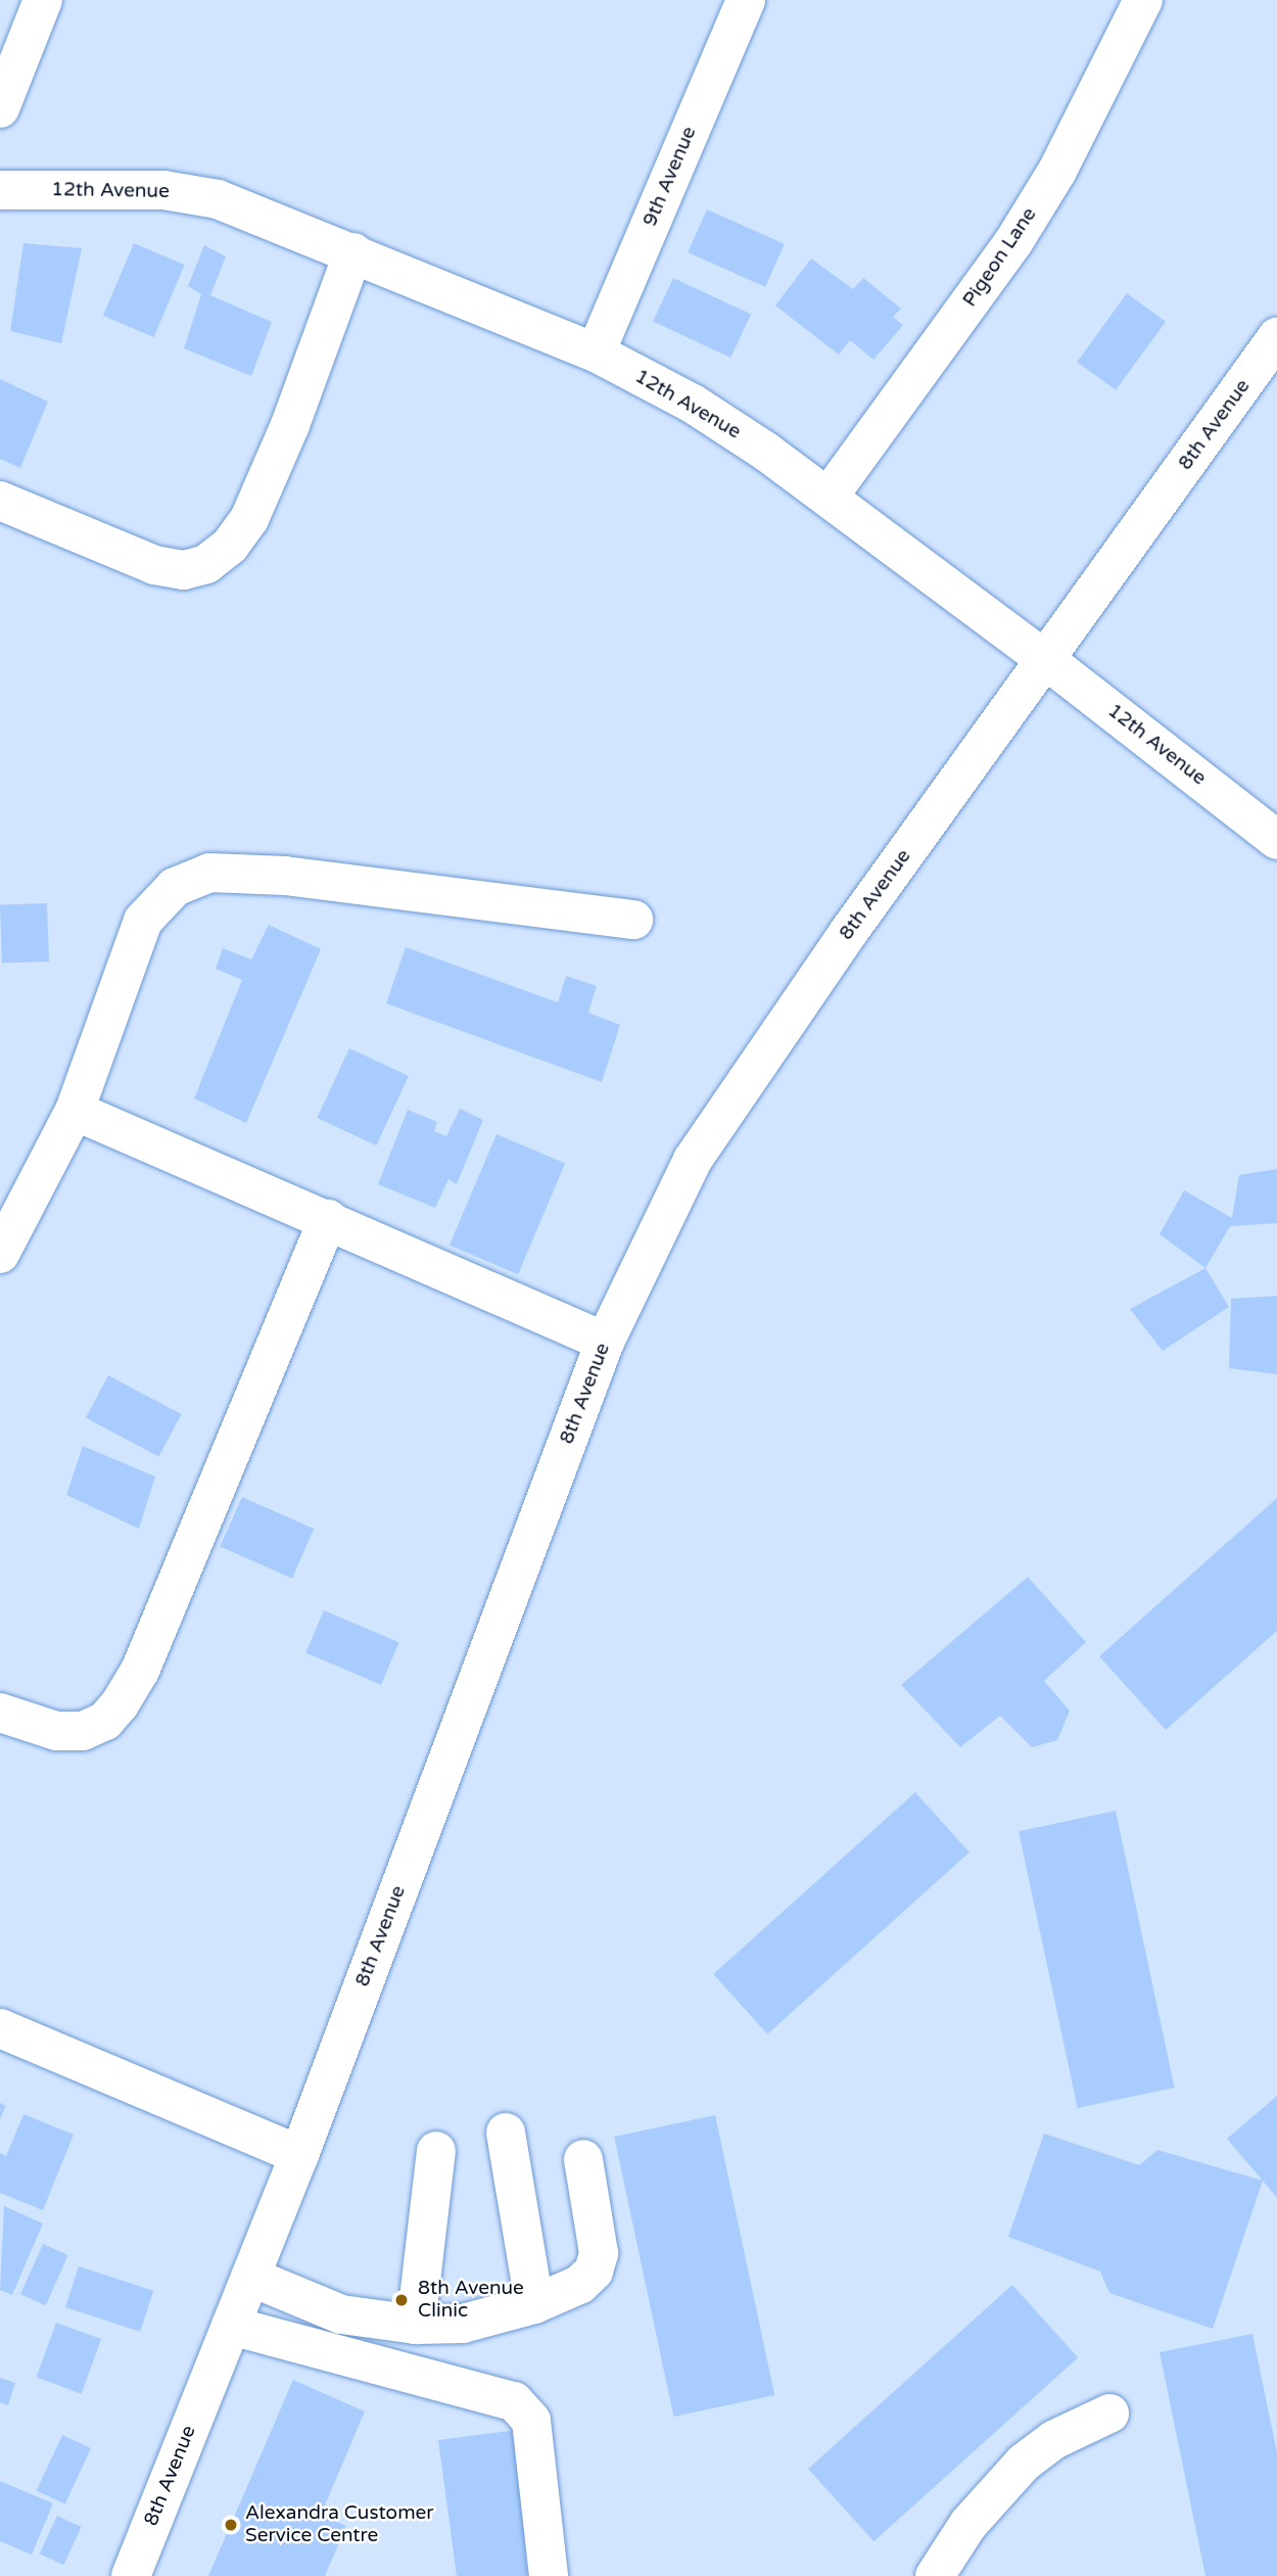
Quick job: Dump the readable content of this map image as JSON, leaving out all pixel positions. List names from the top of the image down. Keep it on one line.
{"streets":{"street":["9th Avenue","12th Avenue","Pigeon Lane","8th Avenue"]},"crossings":[["9th Avenue","12th Avenue"],["12th Avenue","Pigeon Lane"],["12th Avenue","8th Avenue"]],"places":["8th Avenue Clinic","Alexandra Customer Service Centre"]}
